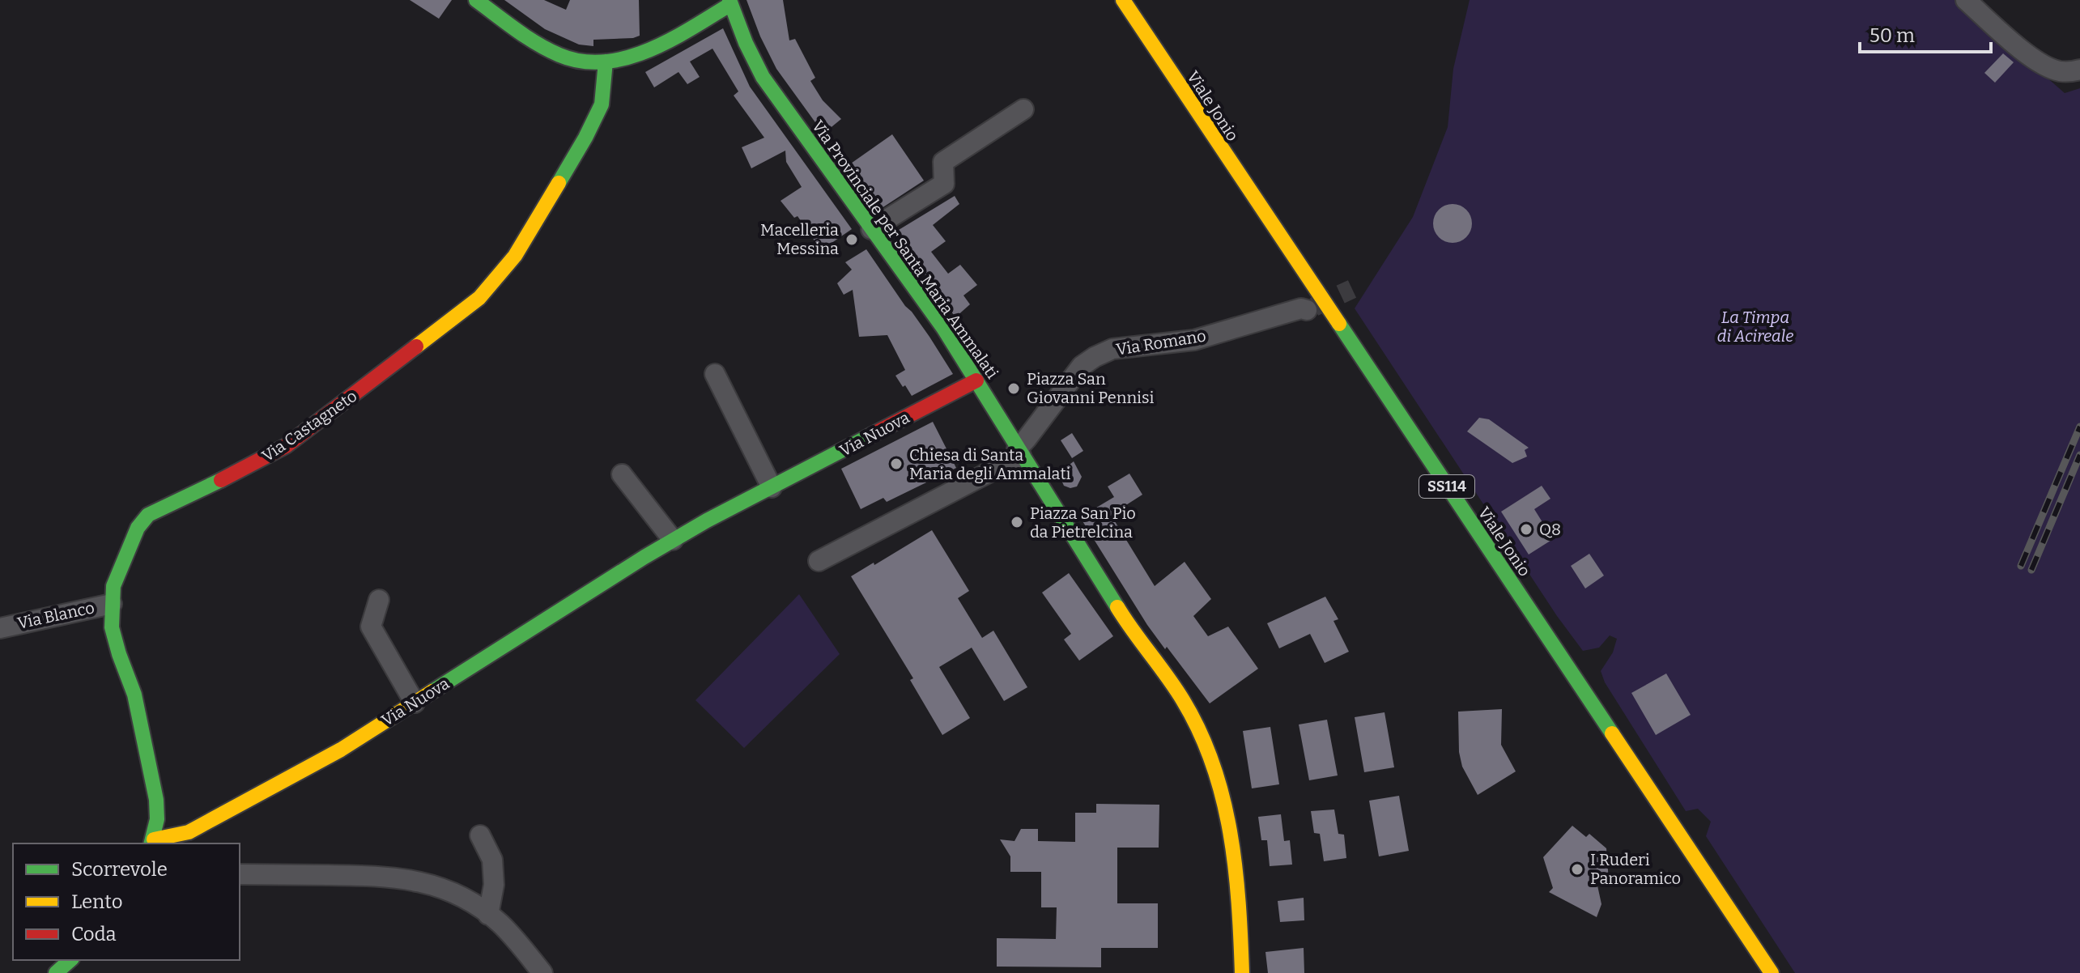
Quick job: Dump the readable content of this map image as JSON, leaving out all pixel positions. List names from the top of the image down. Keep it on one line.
{"streets":{"street":["Viale Jonio","Via Provinciale per Santa Maria Ammalati","Via Romano","Via Castagneto","Via Nuova","SS114","Via Blanco"]},"crossings":[["Via Provinciale per Santa Maria Ammalati","Via Romano"],["Via Provinciale per Santa Maria Ammalati","Via Nuova"],["Via Castagneto","Via Nuova"],["Via Castagneto","Via Blanco"]],"parks":["La Timpa di Acireale"],"places":["Macelleria Messina","Piazza San Giovanni Pennisi","Chiesa di Santa Maria degli Ammalati","Piazza San Pio da Pietrelcina","Q8","I Ruderi Panoramico"],"legend":["Scorrevole","Lento","Coda"],"scale_bar":"50 m"}
